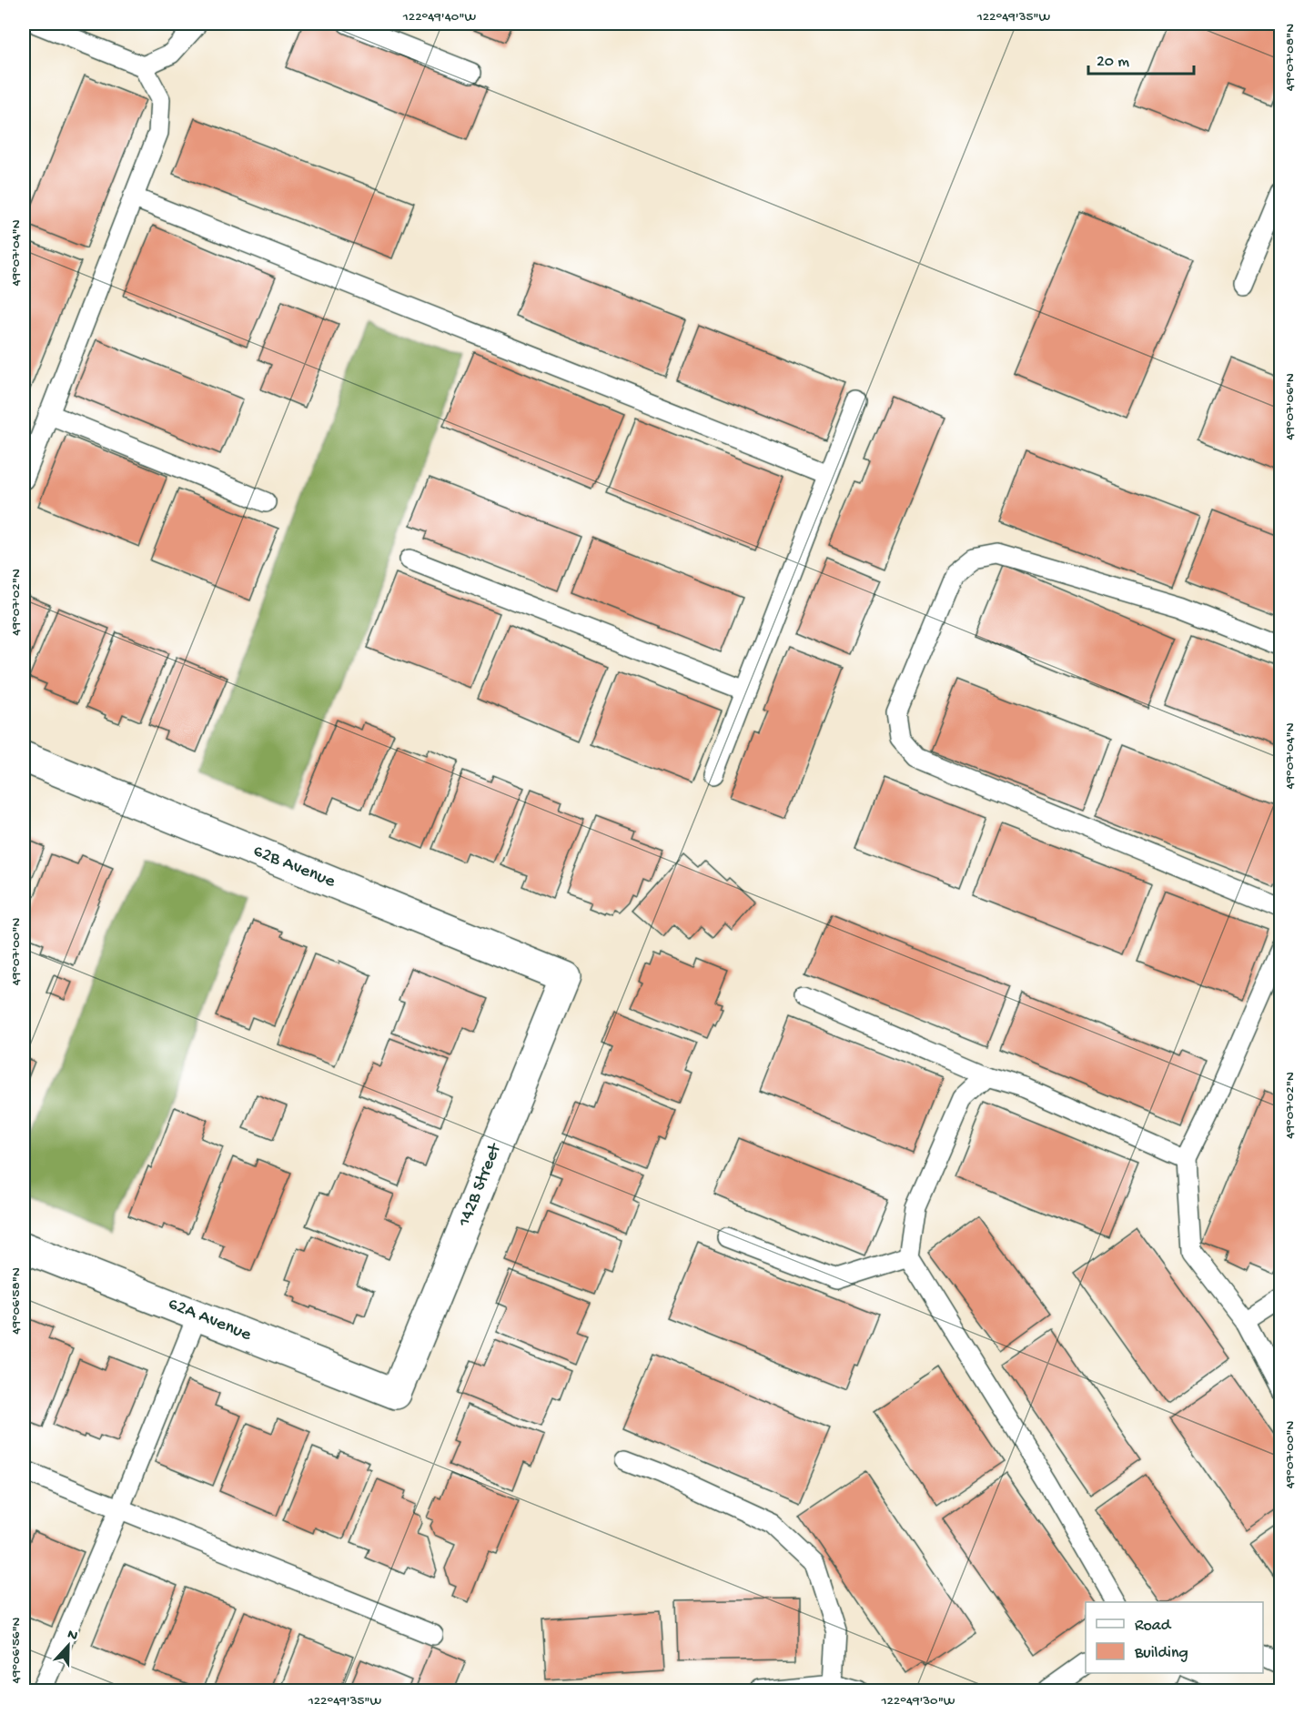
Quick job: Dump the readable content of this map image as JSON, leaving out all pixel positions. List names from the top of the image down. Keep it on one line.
{"streets":{"street":["62B Avenue","142B Street","62A Avenue"]},"crossings":[["62B Avenue","142B Street"],["142B Street","62A Avenue"]],"legend":["Road","Building"],"scale_bar":"20 m","north":"top","coordinates":["122°49'40\"W","122°49'35\"W","49°07'08\"N","49°07'04\"N","49°07'06\"N","49°07'02\"N","49°07'00\"N","49°06'58\"N","49°06'56\"N","122°49'30\"W"]}
